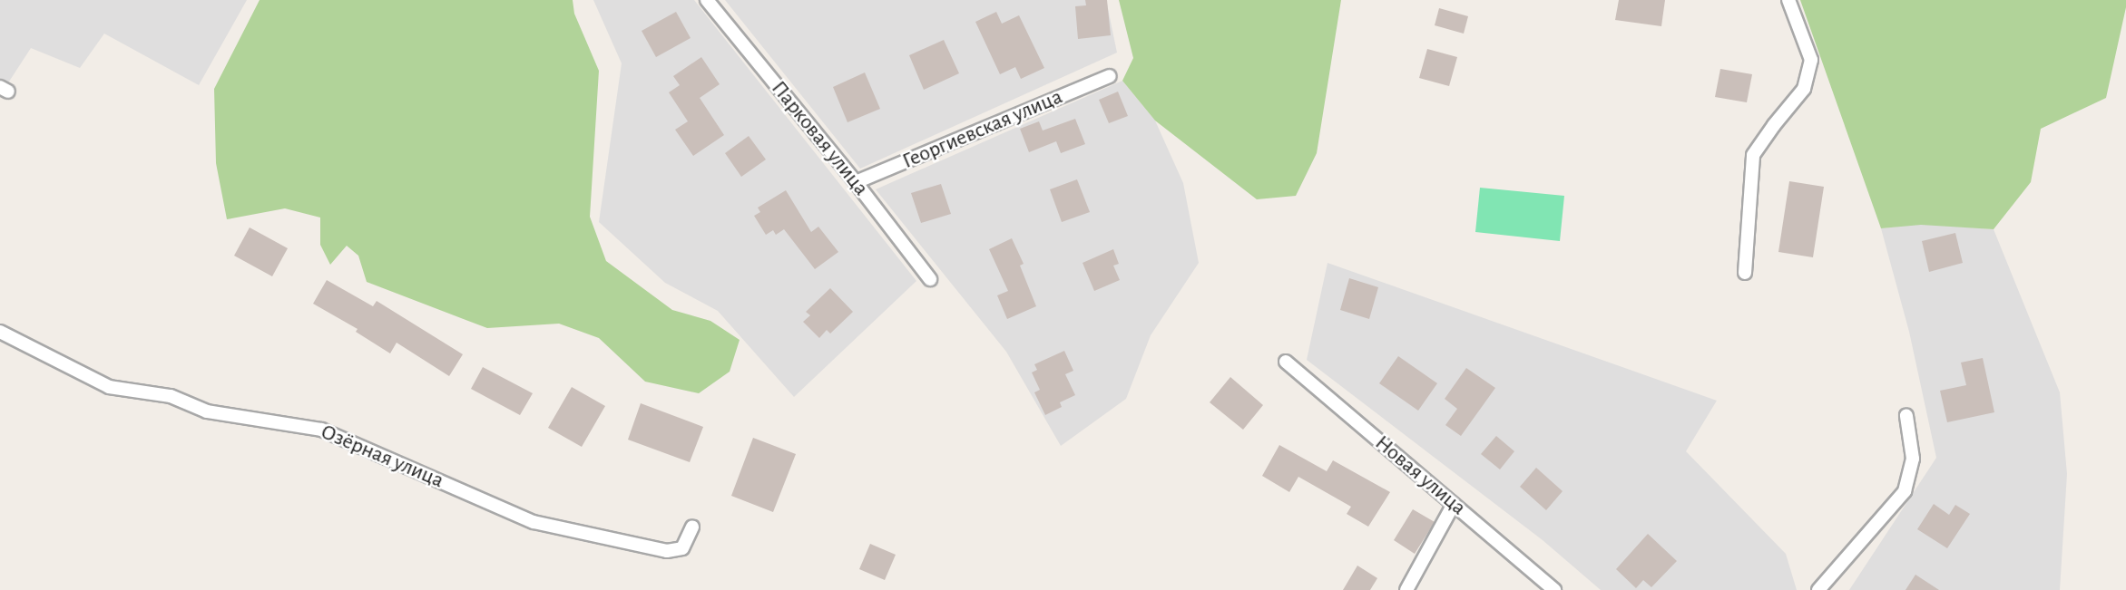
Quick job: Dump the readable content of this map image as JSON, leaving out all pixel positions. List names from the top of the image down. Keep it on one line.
{"streets":{"street":["Георгиевская улица","Парковая улица","Озёрная улица","Новая улица"]},"crossings":[["Георгиевская улица","Парковая улица"]]}
